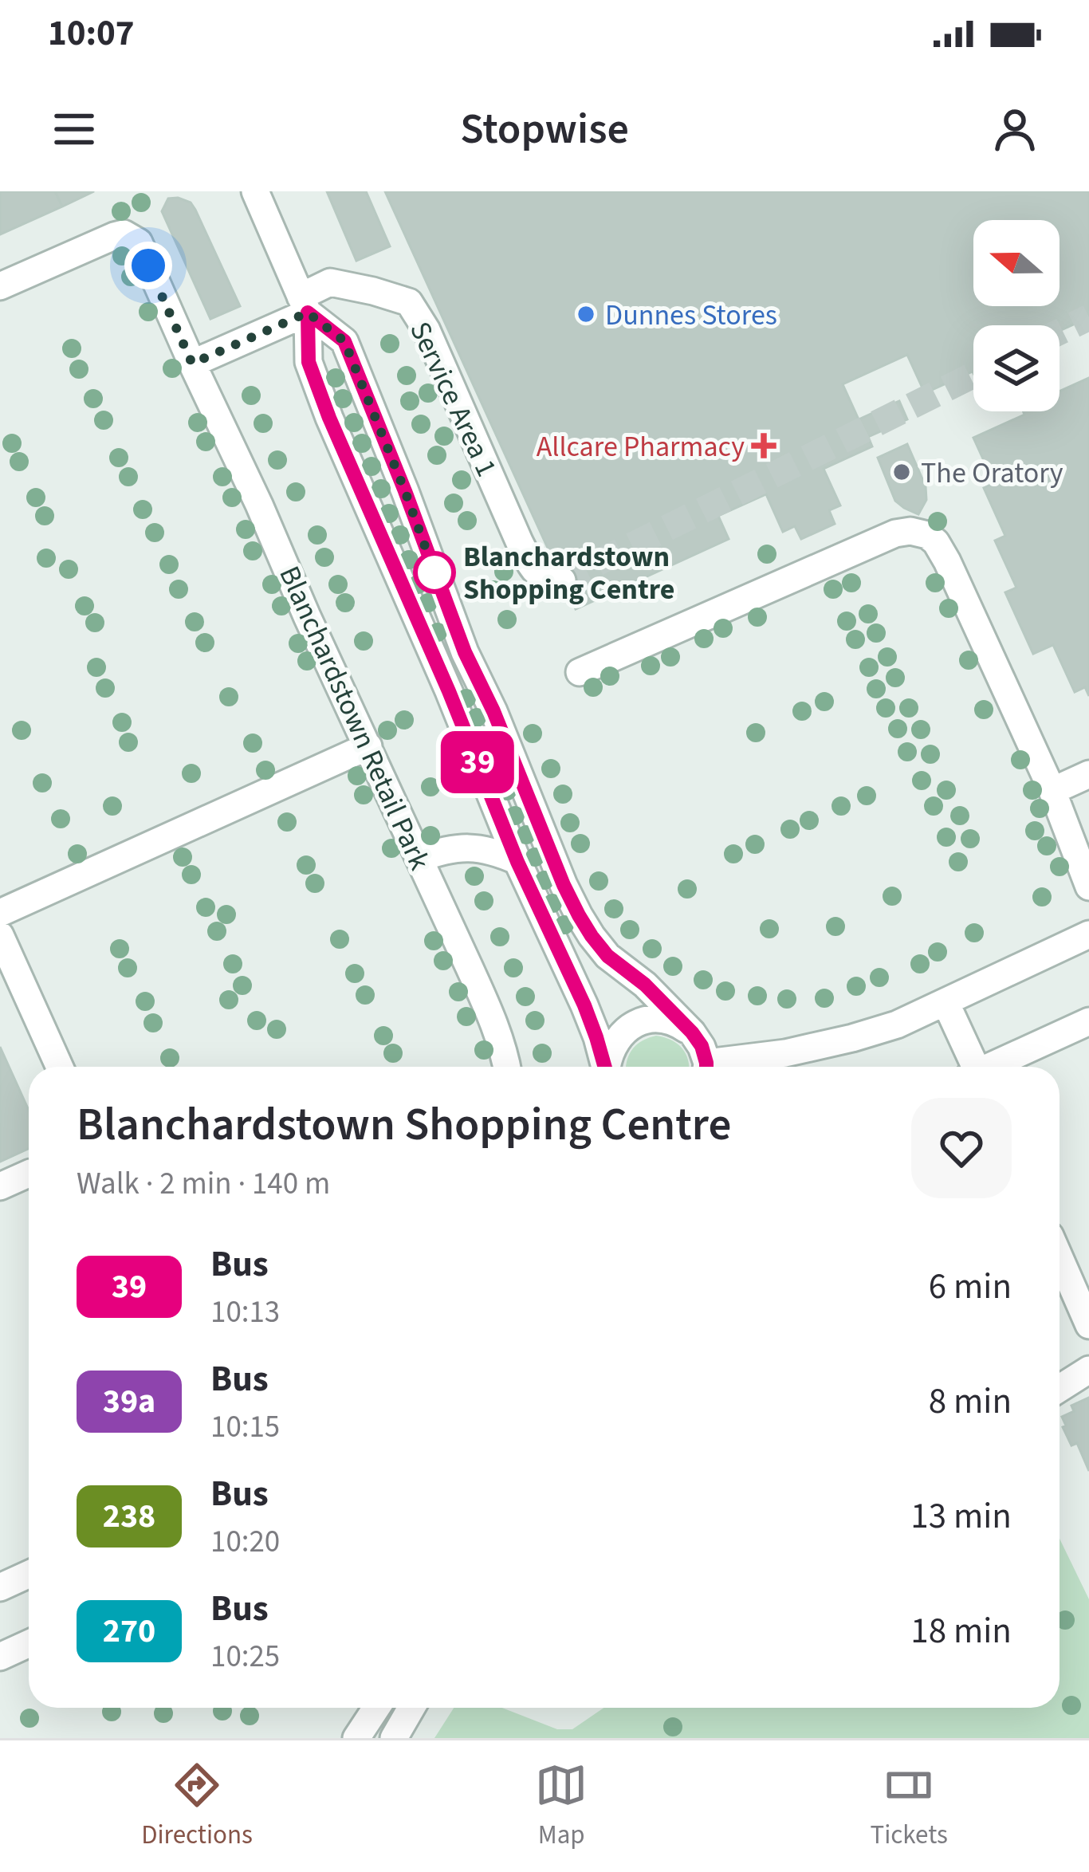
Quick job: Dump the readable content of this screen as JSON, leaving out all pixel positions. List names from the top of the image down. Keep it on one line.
{"streets":{"street":["Service Area 1","Blanchardstown Retail Park"]},"places":{"other":["Dunnes Stores","The Oratory","Blanchardstown Shopping Centre"],"health":["Allcare Pharmacy"]},"lines":["bus line 39"],"north":"left","page":{"status":"10:07","header":"Stopwise","on_map":"39","heading":["Blanchardstown Shopping Centre","Walk · 2 min · 140 m"],"list":[{"mark":"39","name":"Bus","note":"10:13","value":"6 min"},{"mark":"39a","name":"Bus","note":"10:15","value":"8 min"},{"mark":"238","name":"Bus","note":"10:20","value":"13 min"},{"mark":"270","name":"Bus","note":"10:25","value":"18 min"}],"tabs":["Directions","Map","Tickets"]}}
